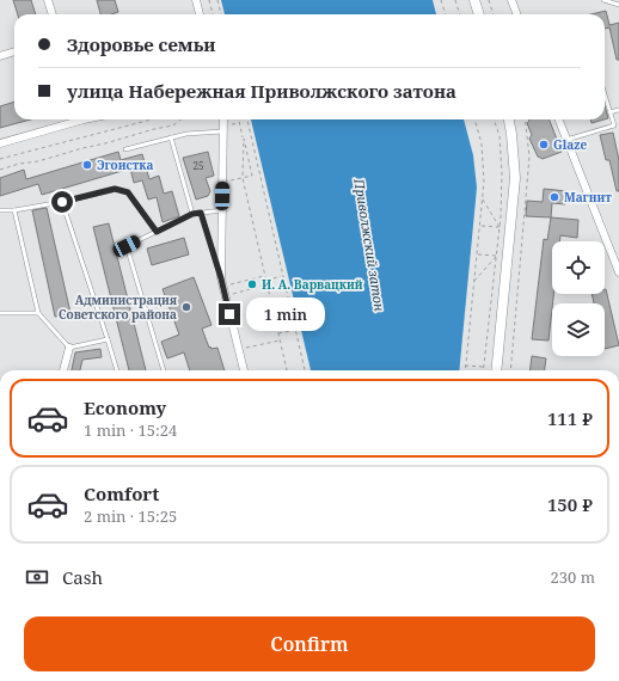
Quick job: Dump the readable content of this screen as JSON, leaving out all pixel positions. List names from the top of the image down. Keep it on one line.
{"water":["Приволжский затон"],"places":["Glaze","Эгоистка","Магнит","И. А. Варвацкий","Администрация Советского района"],"house_numbers":["25"],"page":{"banner":["Здоровье семьи","улица Набережная Приволжского затона"],"bubble":"1 min","list":[{"name":"Economy","note":"1 min · 15:24","value":"111 ₽"},{"name":"Comfort","note":"2 min · 15:25","value":"150 ₽"}],"pay":["Cash","230 m"],"buttons":"Confirm"}}
